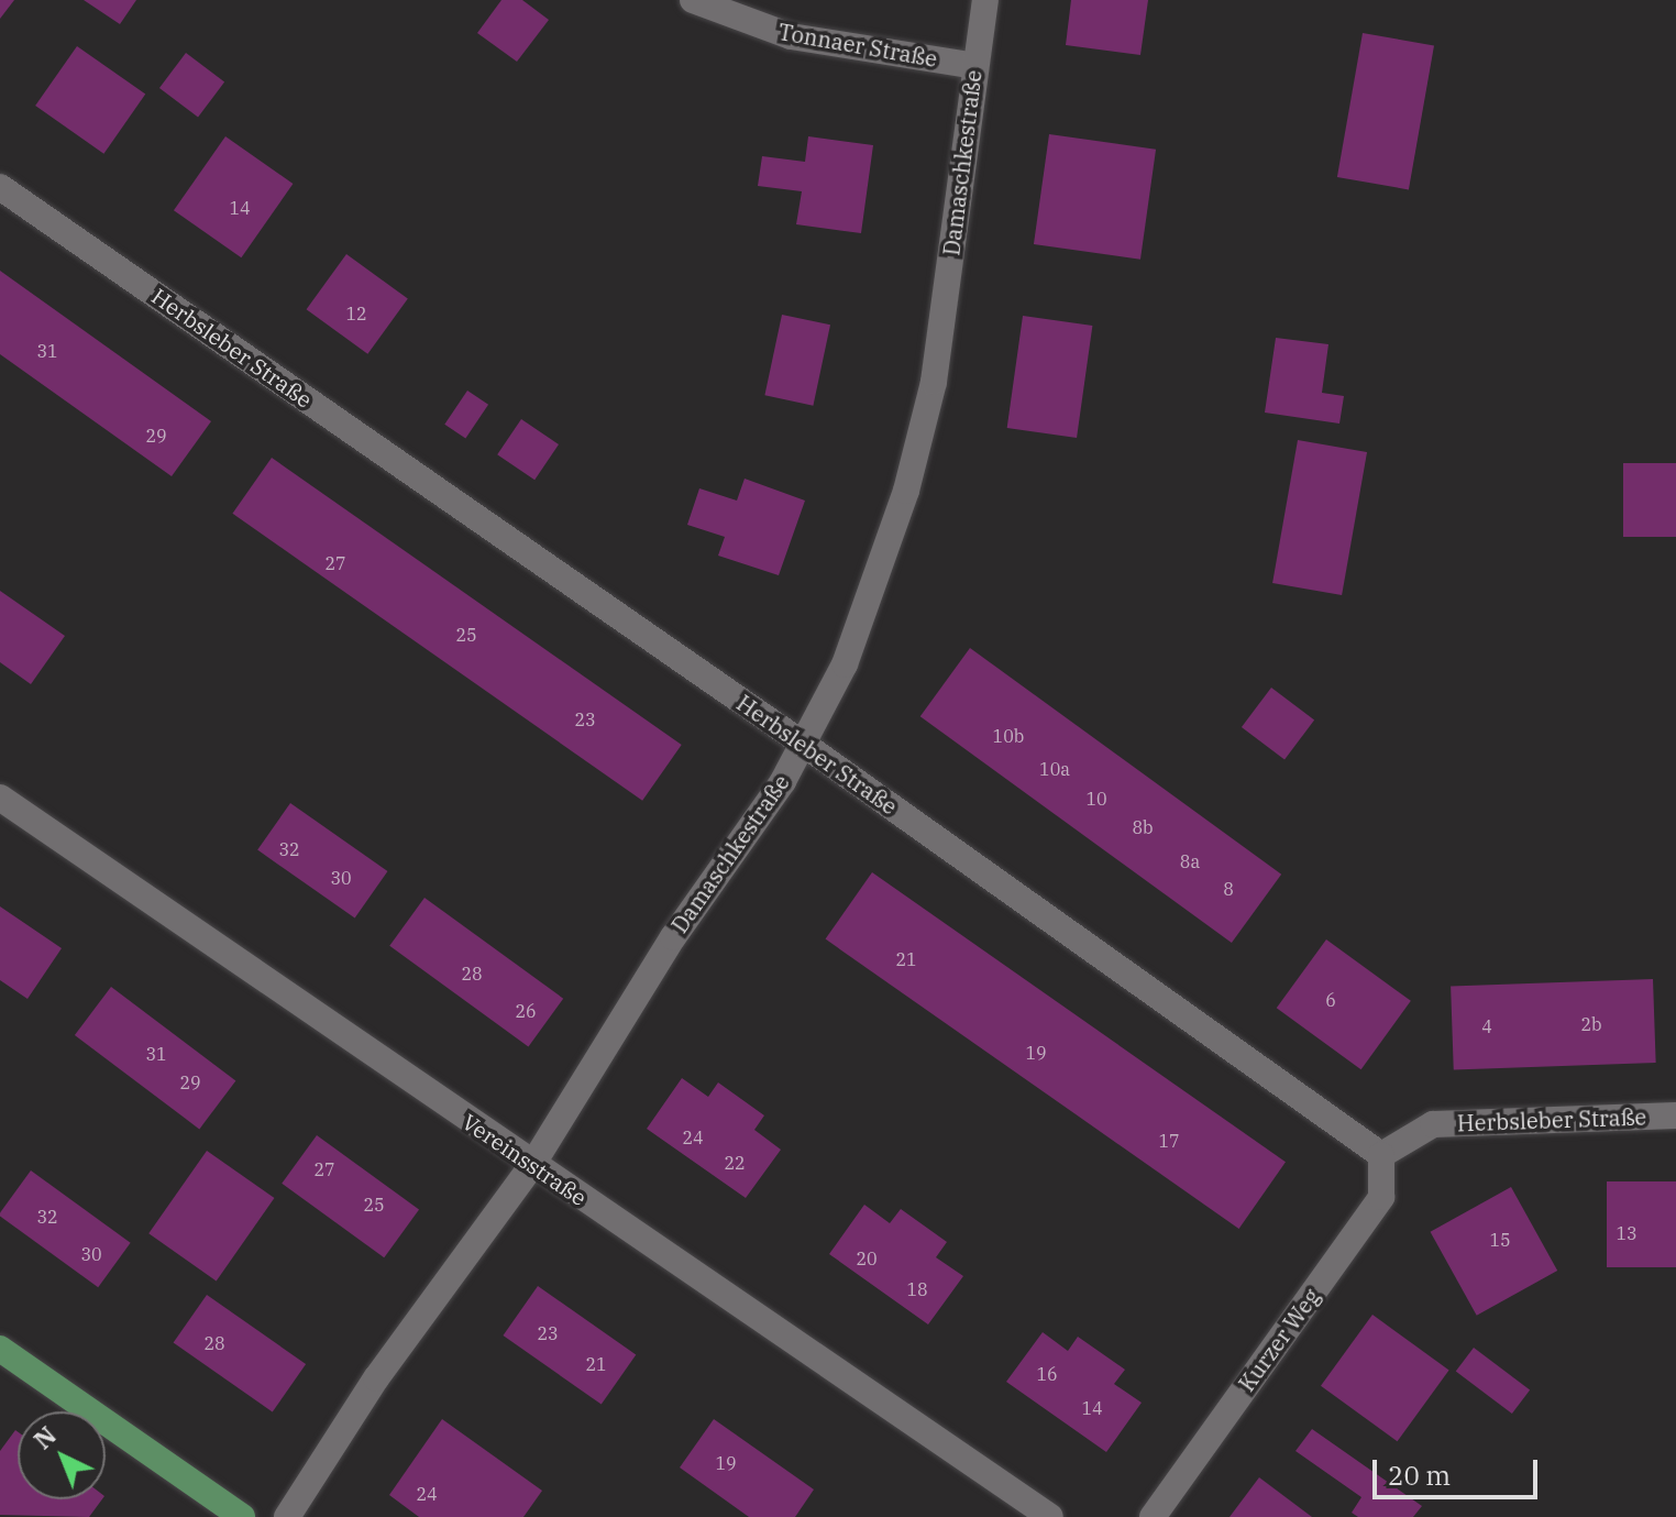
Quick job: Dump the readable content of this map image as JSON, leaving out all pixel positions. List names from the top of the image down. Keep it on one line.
{"streets":{"street":["Tonnaer Straße","Damaschkestraße","Herbsleber Straße","Vereinsstraße","Kurzer Weg"]},"crossings":[["Tonnaer Straße","Damaschkestraße"],["Damaschkestraße","Herbsleber Straße"],["Damaschkestraße","Vereinsstraße"],["Herbsleber Straße","Kurzer Weg"]],"house_numbers":["14","12","31","29","27","25","23","10b","10a","10","8b","32","8a","30","8","21","28","6","26","2b","4","19","31","29","24","17","22","27","25","32","13","15","30","20","18","23","28","21","16","14","19","24"],"scale_bar":"20 m","north":"top left"}
